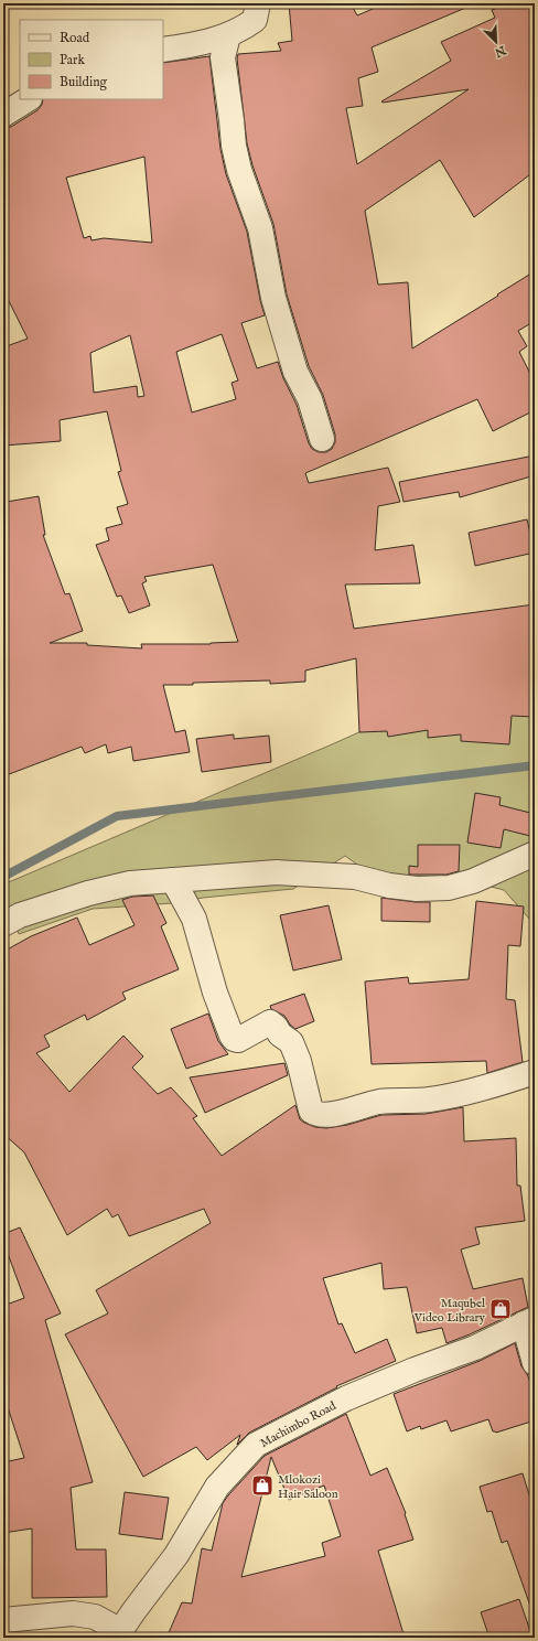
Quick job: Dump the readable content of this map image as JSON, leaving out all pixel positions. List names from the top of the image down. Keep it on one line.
{"streets":{"street":["Machimbo Road"]},"places":{"shop":["Maqubel Video Library","Mlokozi Hair Saloon"]},"legend":["Road","Park","Building"],"north":"bottom right"}
